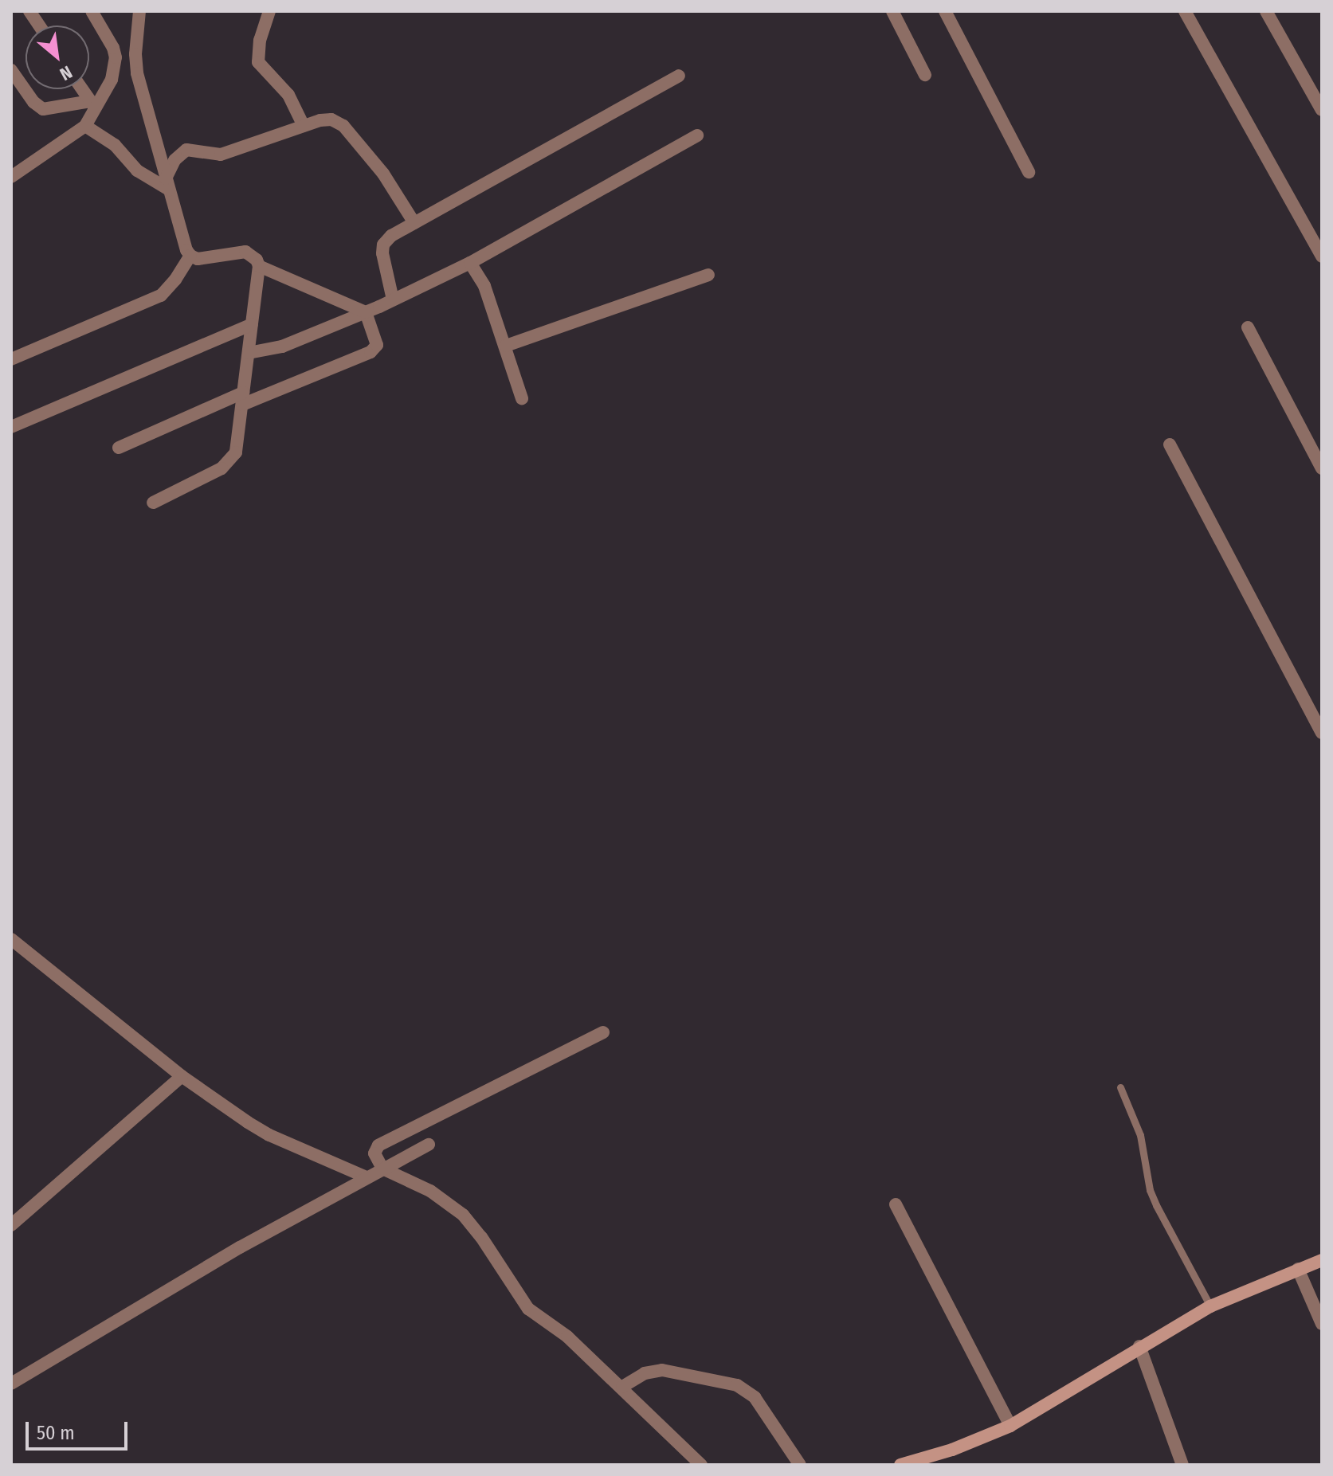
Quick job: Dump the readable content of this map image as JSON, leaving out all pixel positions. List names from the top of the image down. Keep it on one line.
{"scale_bar":"50 m","north":"bottom right"}
